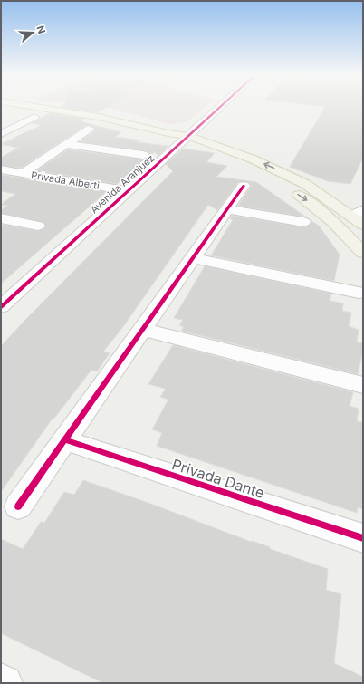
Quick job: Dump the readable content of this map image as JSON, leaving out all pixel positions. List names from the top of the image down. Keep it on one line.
{"streets":{"street":["Privada Alberti","Avenida Aranjuez","Privada Dante"]},"crossings":[["Privada Alberti","Avenida Aranjuez"]],"north":"right"}
